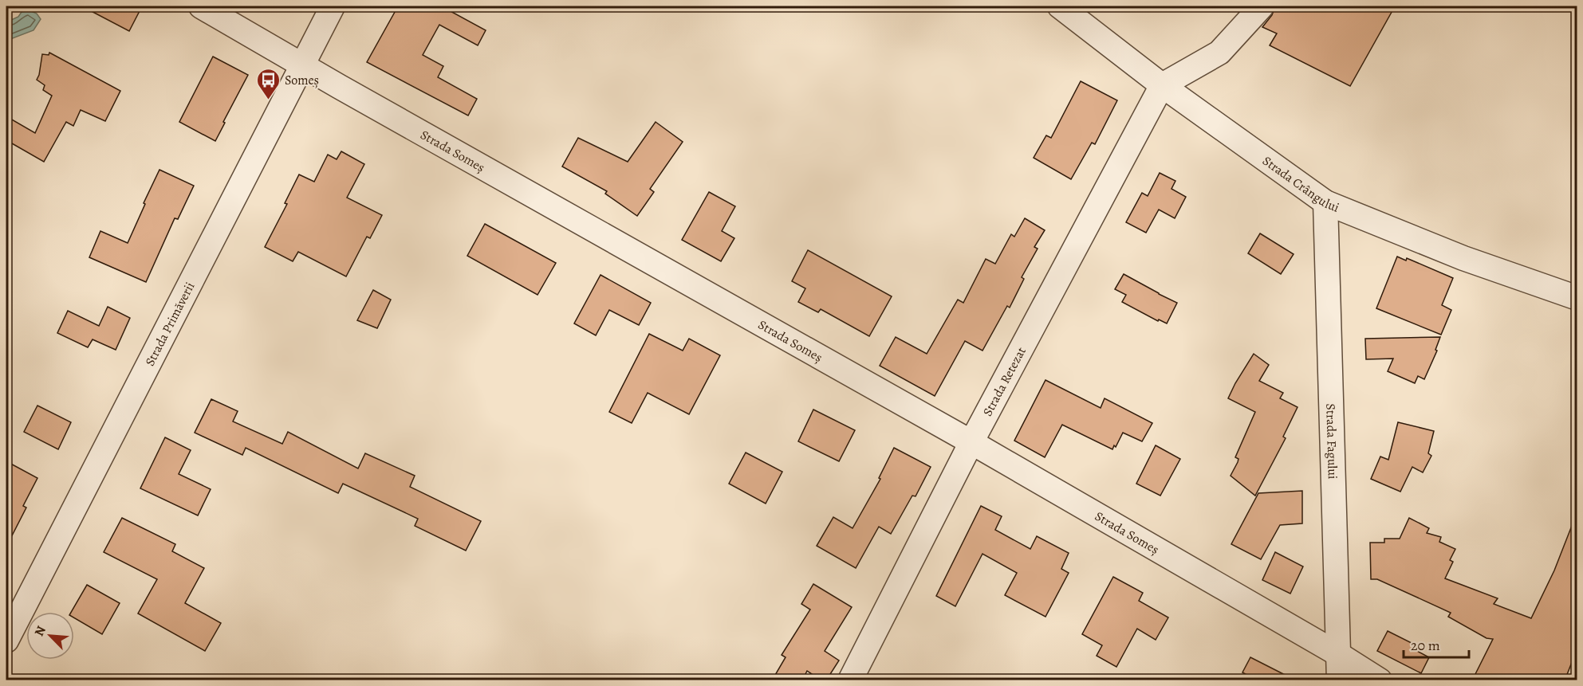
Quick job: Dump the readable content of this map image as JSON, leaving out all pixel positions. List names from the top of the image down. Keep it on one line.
{"streets":{"street":["Strada Someș","Strada Crângului","Strada Primăverii","Strada Retezat","Strada Fagului"]},"crossings":[["Strada Someș","Strada Primăverii"],["Strada Someș","Strada Retezat"],["Strada Someș","Strada Fagului"],["Strada Crângului","Strada Retezat"],["Strada Crângului","Strada Fagului"]],"places":{"bus stop":["Someș"]},"scale_bar":"20 m","north":"top left"}
